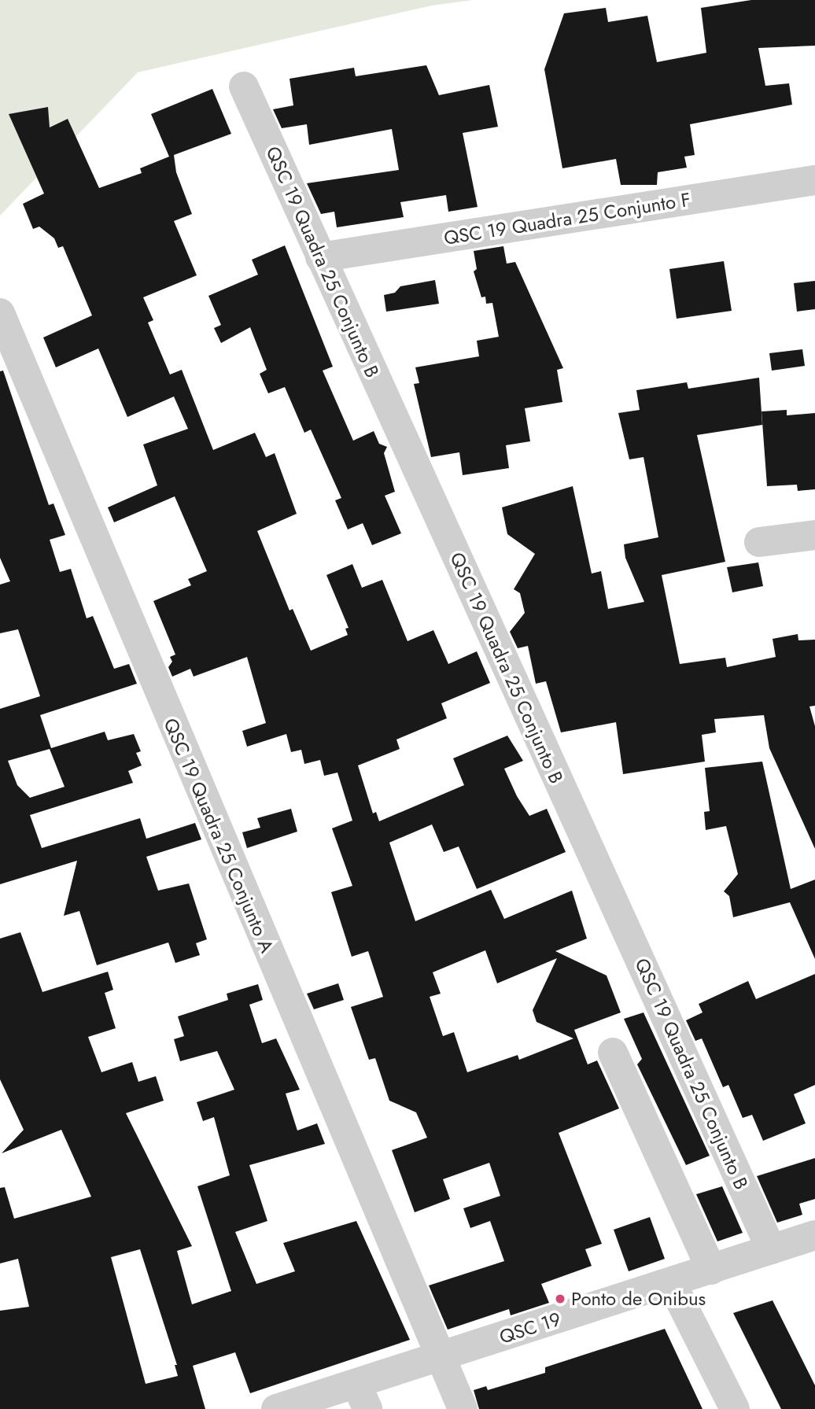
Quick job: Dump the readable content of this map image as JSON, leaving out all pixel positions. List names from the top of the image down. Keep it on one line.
{"streets":{"street":["QSC 19 Quadra 25 Conjunto F","QSC 19 Quadra 25 Conjunto B","QSC 19 Quadra 25 Conjunto A","QSC 19"]},"crossings":[["QSC 19 Quadra 25 Conjunto F","QSC 19 Quadra 25 Conjunto B"],["QSC 19 Quadra 25 Conjunto B","QSC 19"],["QSC 19 Quadra 25 Conjunto A","QSC 19"]],"places":["Ponto de Onibus"]}
